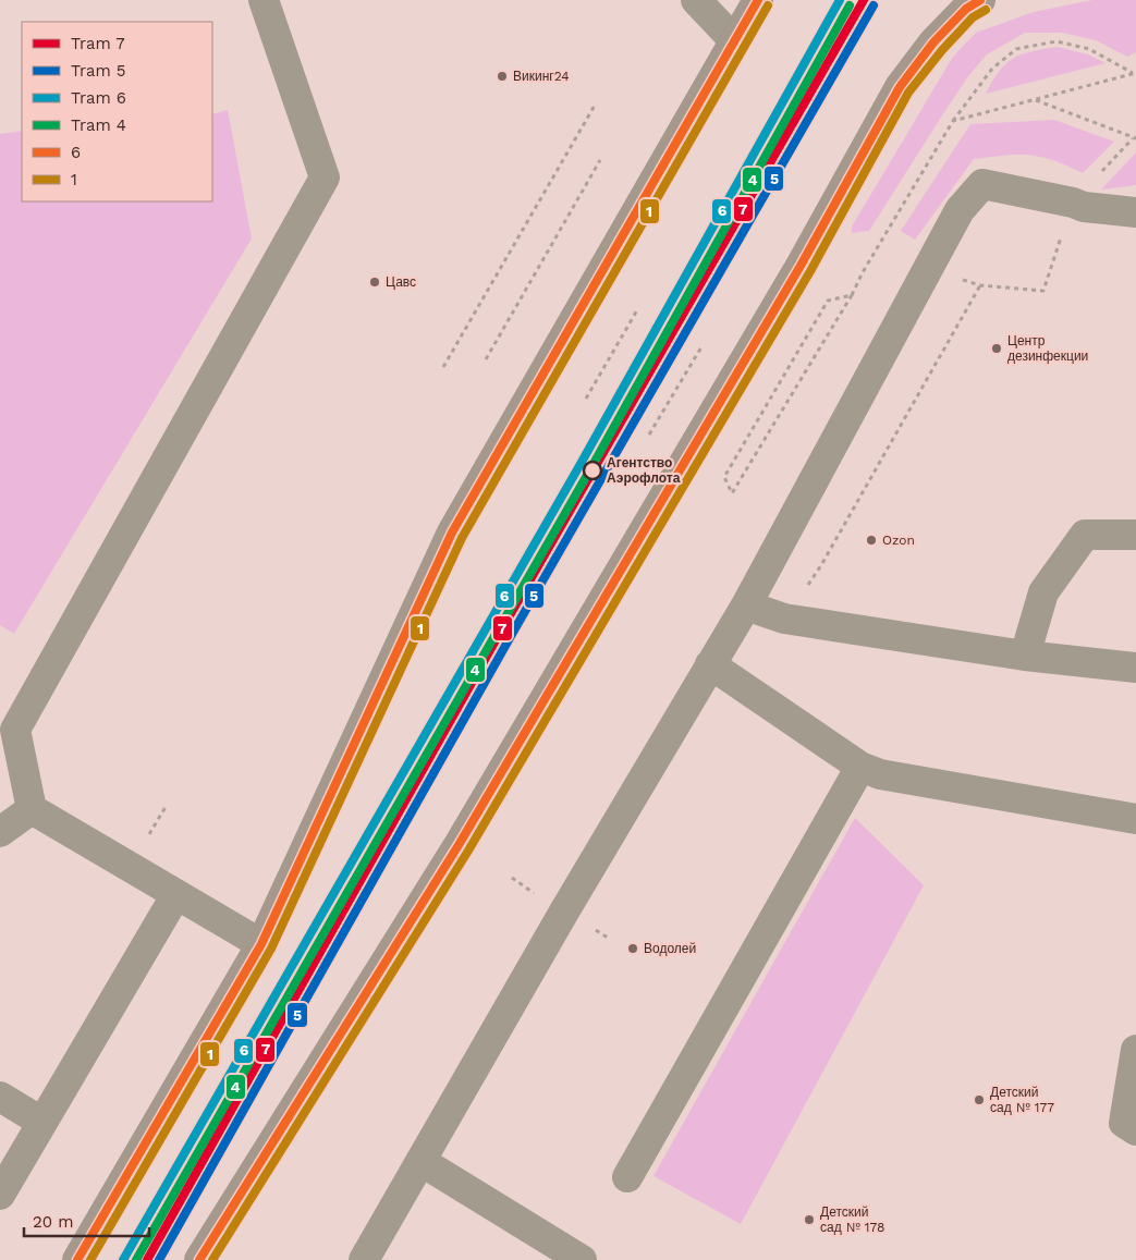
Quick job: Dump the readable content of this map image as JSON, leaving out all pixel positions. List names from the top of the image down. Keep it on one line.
{"places":["Викинг24","Цавс","Центр дезинфекции","Агентство Аэрофлота","Ozon","Водолей","Детский сад № 177","Детский сад № 178"],"lines":["tram line 7","tram line 6","transit line 6","tram line 5","tram line 4","transit line 1"],"legend":["Tram 7","Tram 5","Tram 6","Tram 4","6","1"],"scale_bar":"20 m"}
